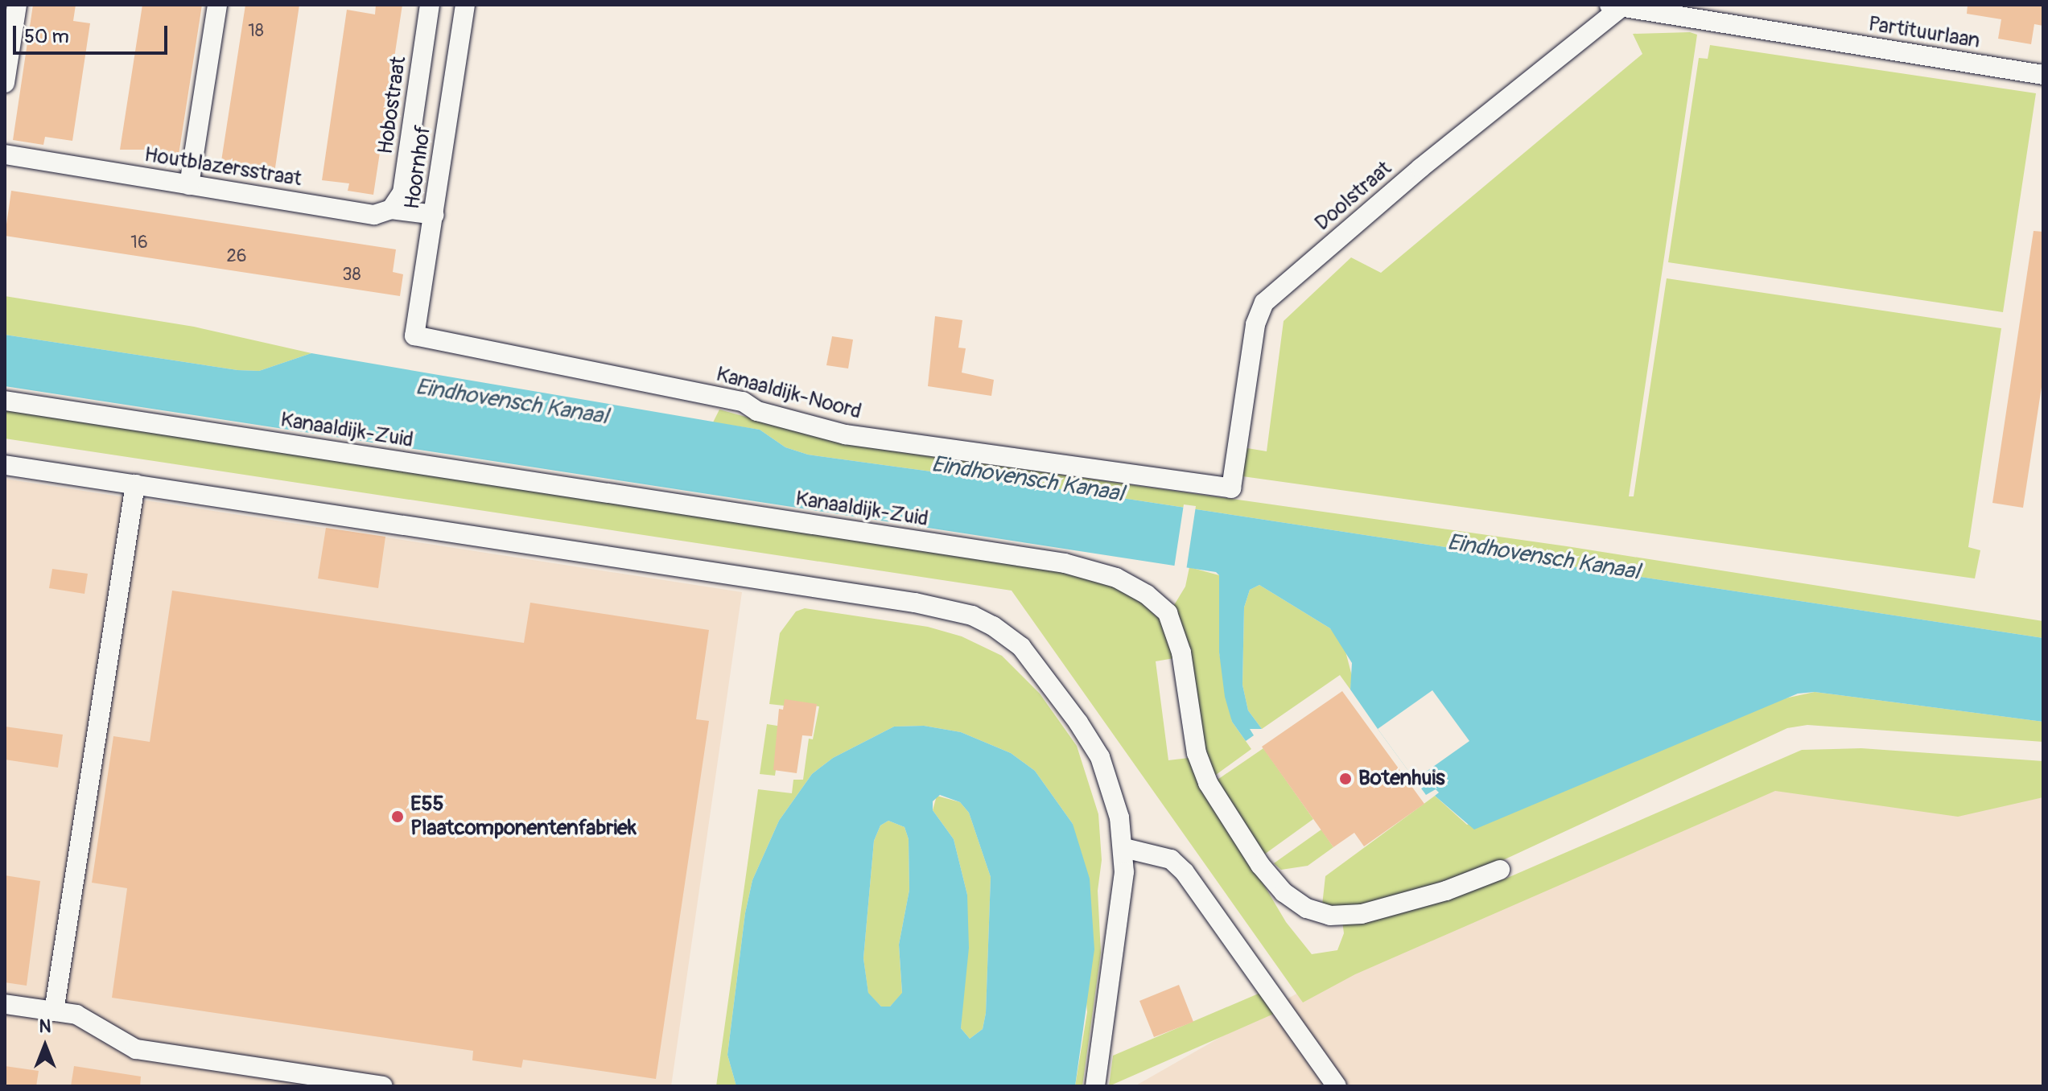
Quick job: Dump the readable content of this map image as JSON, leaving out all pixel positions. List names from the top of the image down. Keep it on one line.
{"streets":{"street":["Partituurlaan","Hobostraat","Houtblazersstraat","Hoornhof","Doolstraat","Kanaaldijk-Noord","Kanaaldijk-Zuid"]},"crossings":[["Partituurlaan","Doolstraat"],["Hobostraat","Houtblazersstraat"],["Houtblazersstraat","Hoornhof"],["Hoornhof","Kanaaldijk-Noord"],["Doolstraat","Kanaaldijk-Noord"]],"water":["Eindhovensch Kanaal"],"places":["Botenhuis","E55 Plaatcomponentenfabriek"],"house_numbers":["18","16","26","38"],"scale_bar":"50 m","north":"top"}
